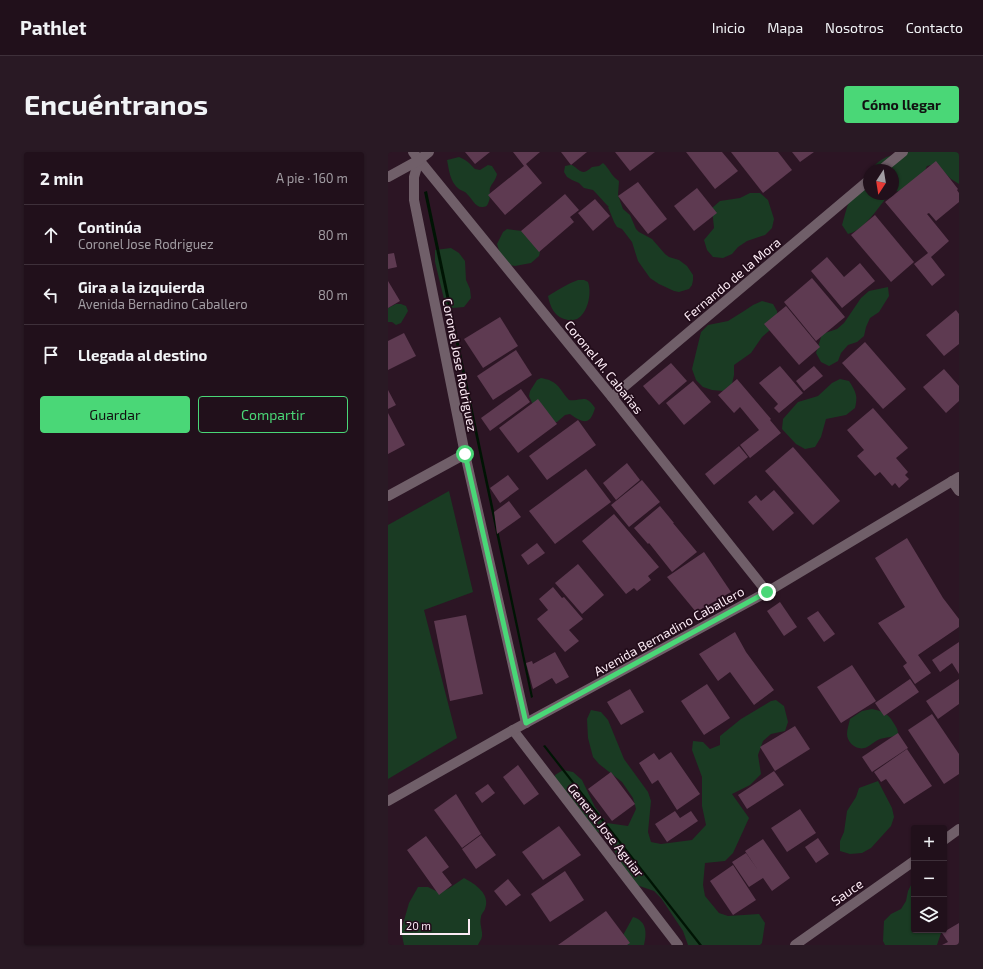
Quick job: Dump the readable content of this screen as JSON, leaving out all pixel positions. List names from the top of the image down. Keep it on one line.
{"streets":{"street":["Fernando de la Mora","Coronel Jose Rodriguez","Coronel M. Cabañas","Avenida Bernadino Caballero","General Jose Aguiar","Sauce"]},"crossings":[["Fernando de la Mora","Coronel M. Cabañas"],["Coronel Jose Rodriguez","Coronel M. Cabañas"],["Coronel Jose Rodriguez","Avenida Bernadino Caballero"],["Coronel M. Cabañas","Avenida Bernadino Caballero"],["Avenida Bernadino Caballero","General Jose Aguiar"]],"scale_bar":"20 m","north":"bottom","page":{"header":"Pathlet","nav":["Inicio","Mapa","Nosotros","Contacto"],"buttons":["Cómo llegar",["Guardar","Compartir"]],"title":"Encuéntranos","heading":["2 min","A pie · 160 m"],"list":[["Continúa","Coronel Jose Rodriguez","80 m"],["Gira a la izquierda","Avenida Bernadino Caballero","80 m"],"Llegada al destino"],"map_buttons":["+","−"],"scale":"20 m"}}
